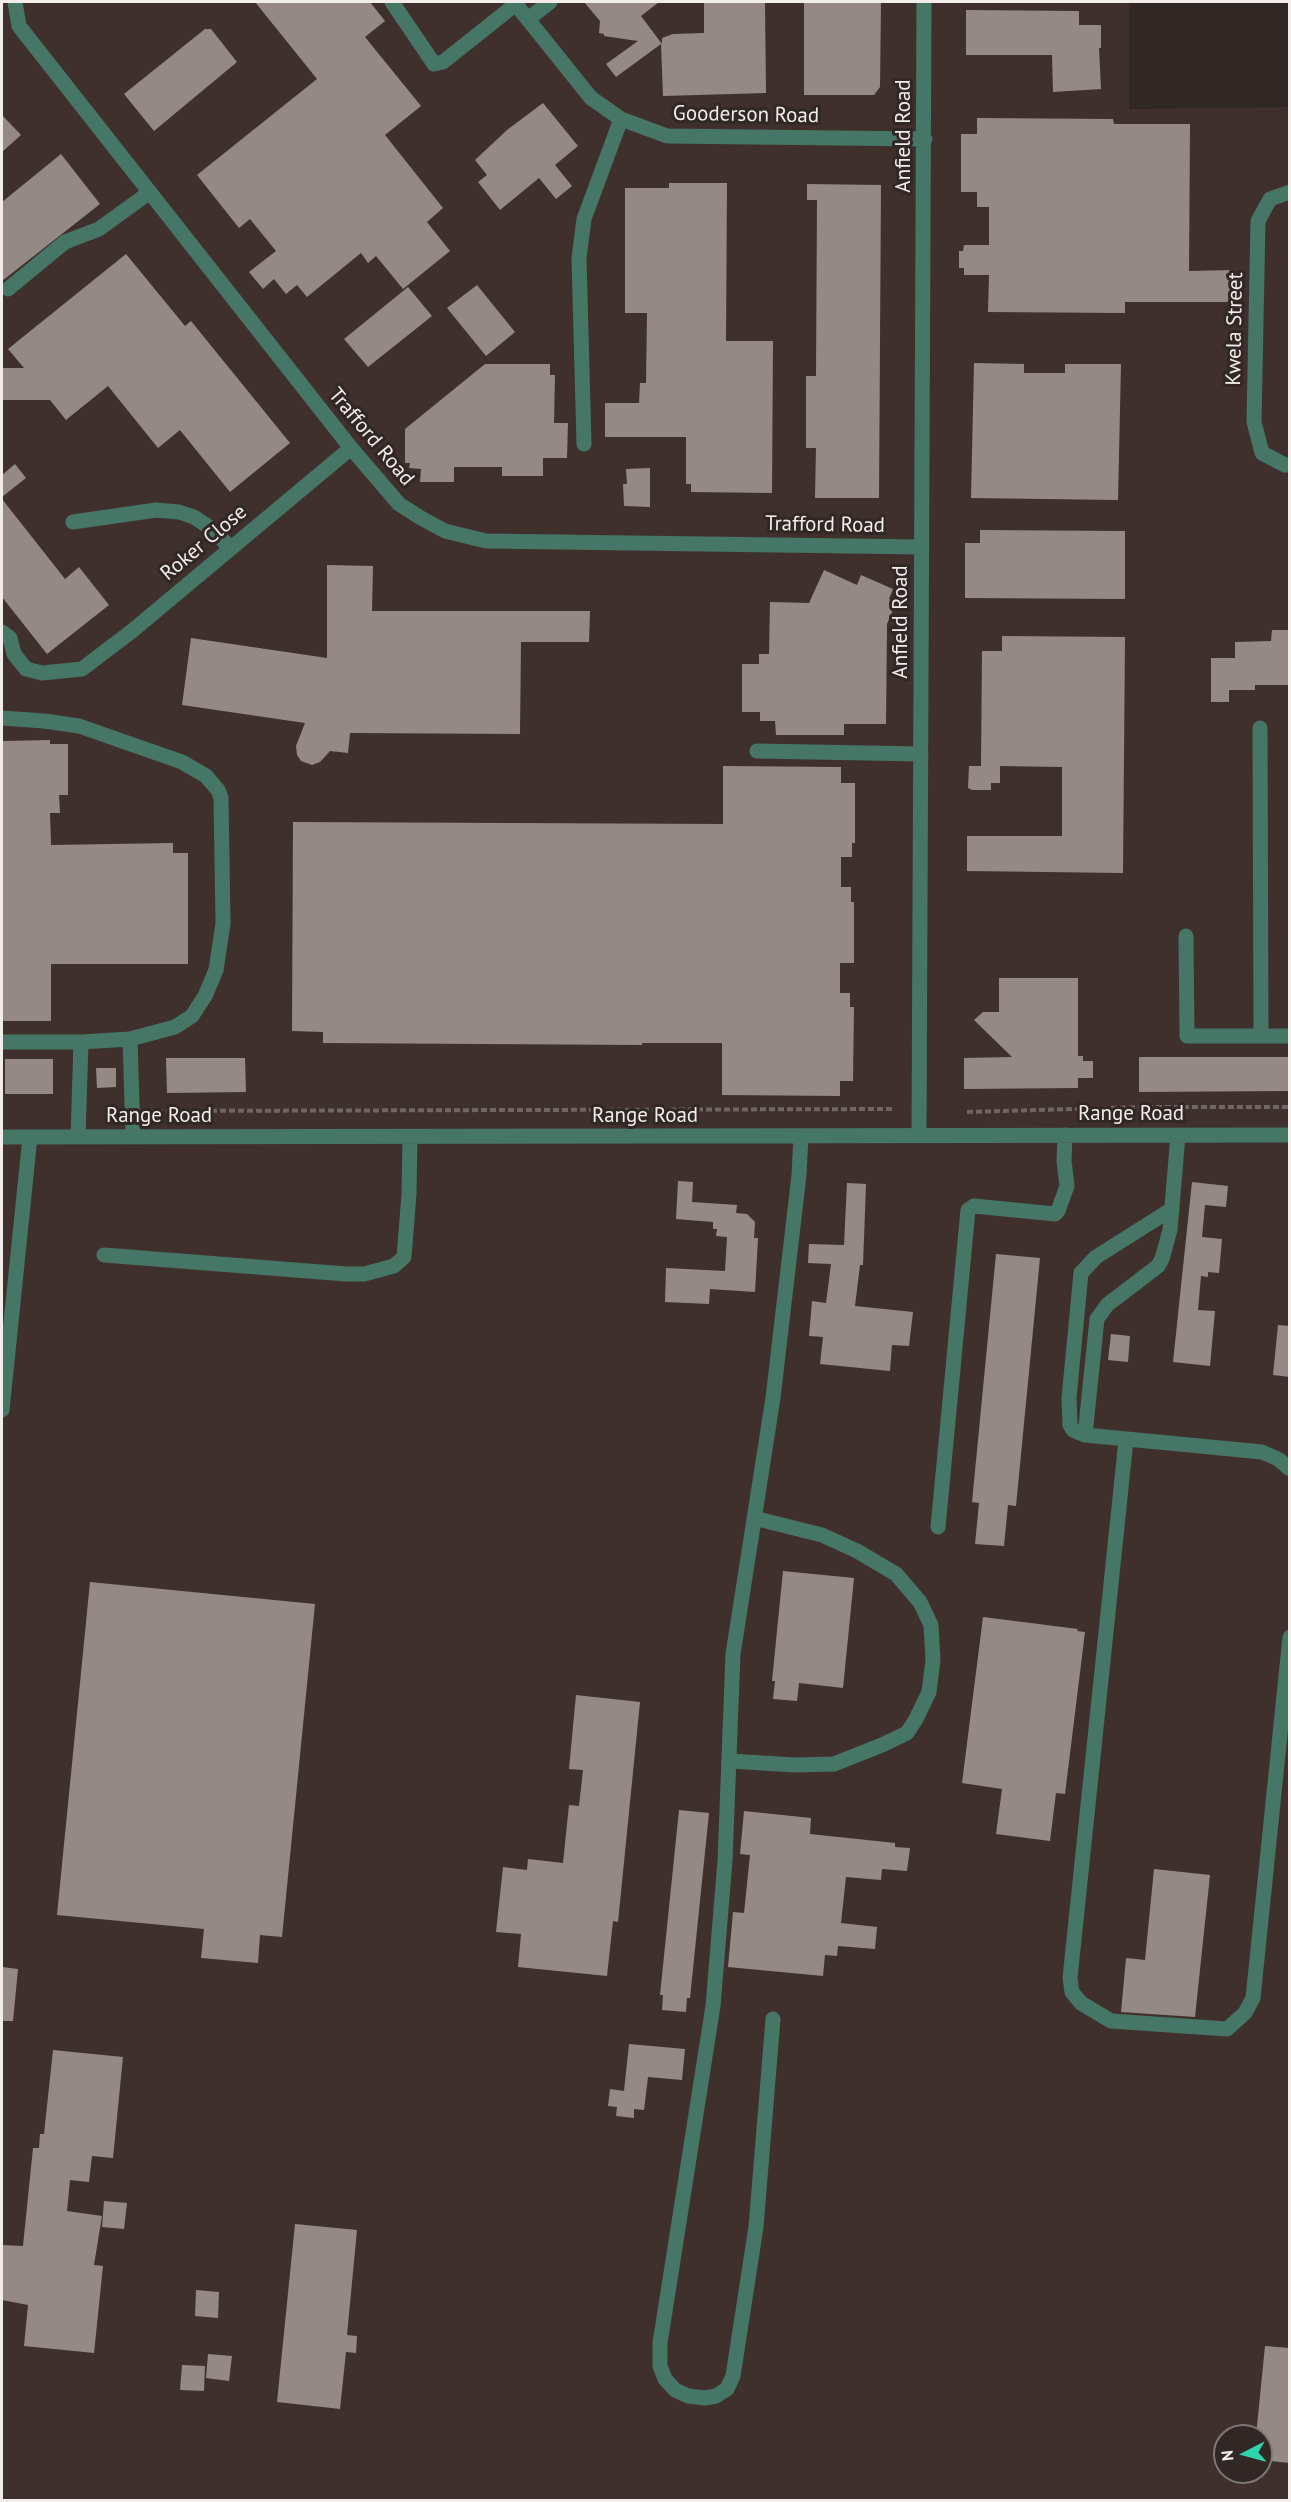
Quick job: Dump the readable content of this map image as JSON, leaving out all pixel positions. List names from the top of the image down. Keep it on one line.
{"streets":{"street":["Gooderson Road","Anfield Road","Kwela Street","Trafford Road","Roker Close","Range Road"]},"crossings":[["Gooderson Road","Anfield Road"],["Anfield Road","Trafford Road"],["Anfield Road","Range Road"],["Trafford Road","Roker Close"]],"north":"left"}
